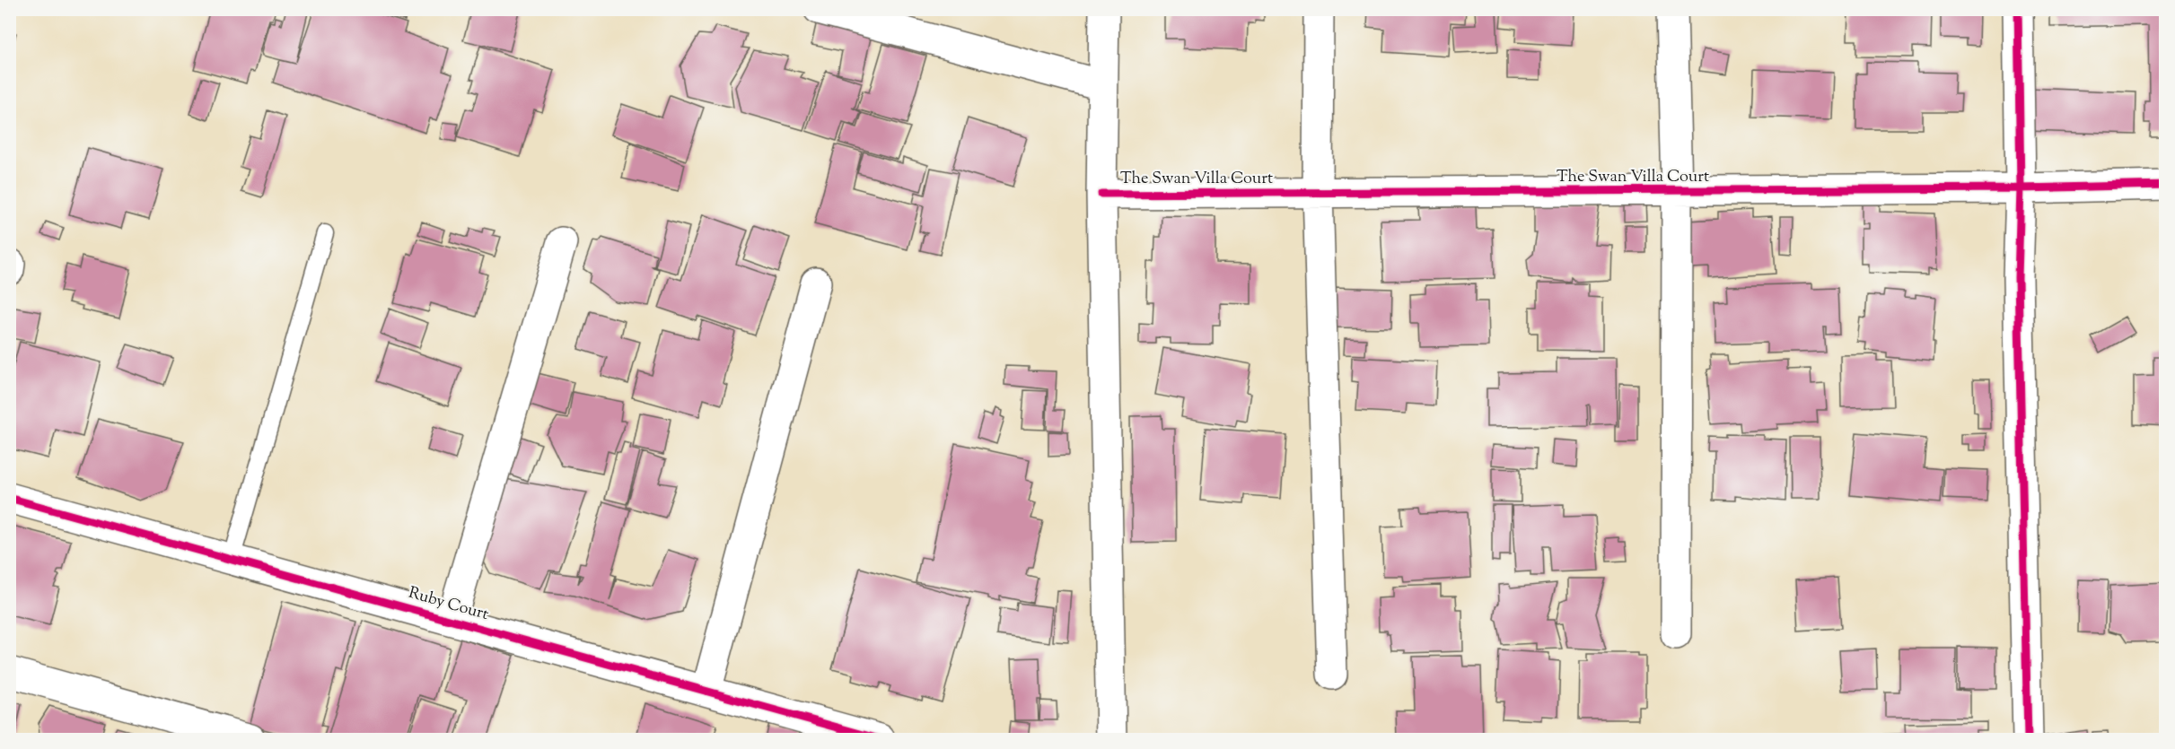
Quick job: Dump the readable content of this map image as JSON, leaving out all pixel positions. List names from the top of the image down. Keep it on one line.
{"streets":{"street":["The Swan Villa Court","Ruby Court"]}}
